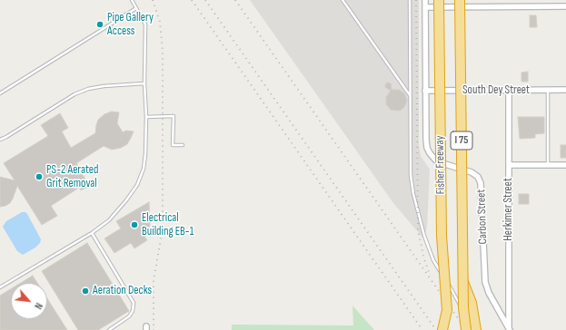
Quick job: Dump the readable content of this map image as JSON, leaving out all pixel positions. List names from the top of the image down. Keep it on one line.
{"streets":{"highway":["I 75","Fisher Freeway"],"street":["South Dey Street","Herkimer Street","Carbon Street"]},"crossings":[["South Dey Street","Herkimer Street"],["South Dey Street","Carbon Street"],["Herkimer Street","Carbon Street"]],"places":["Pipe Gallery Access","PS-2 Aerated Grit Removal","Electrical Building EB-1","Aeration Decks"],"north":"bottom right"}
